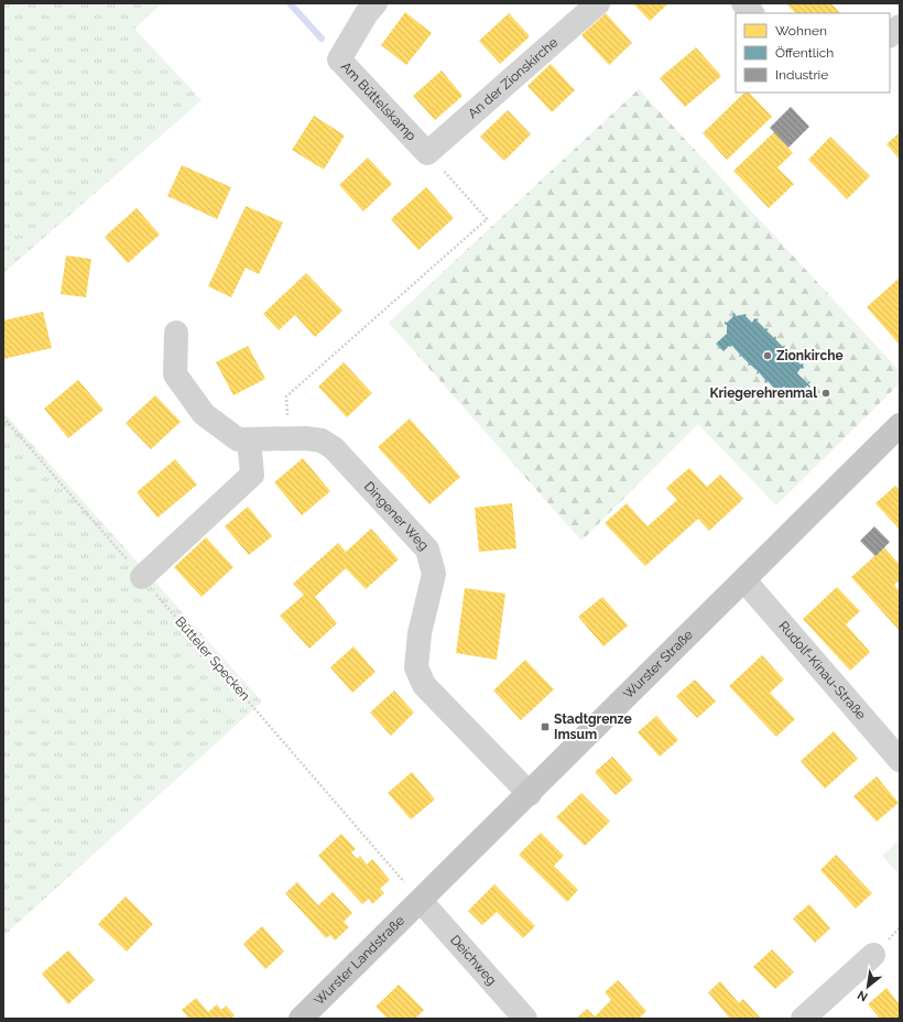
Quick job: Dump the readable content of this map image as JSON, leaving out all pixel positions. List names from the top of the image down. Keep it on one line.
{"streets":{"main road":["Wurster Straße","Wurster Landstraße"],"street":["An der Zionskirche","Am Büttelskamp","Dingener Weg","Rudolf-Kinau-Straße","Deichweg"],"path":["Bütteler Specken"]},"crossings":[["An der Zionskirche","Am Büttelskamp"],["Dingener Weg","Wurster Straße"],["Bütteler Specken","Wurster Straße"],["Bütteler Specken","Deichweg"],["Bütteler Specken","Wurster Landstraße"],["Wurster Straße","Rudolf-Kinau-Straße"],["Wurster Straße","Deichweg"],["Wurster Straße","Wurster Landstraße"],["Deichweg","Wurster Landstraße"]],"places":{"other":["Zionkirche","Kriegerehrenmal"],"transit":["Stadtgrenze Imsum"]},"legend":["Wohnen","Öffentlich","Industrie"],"north":"bottom left"}
